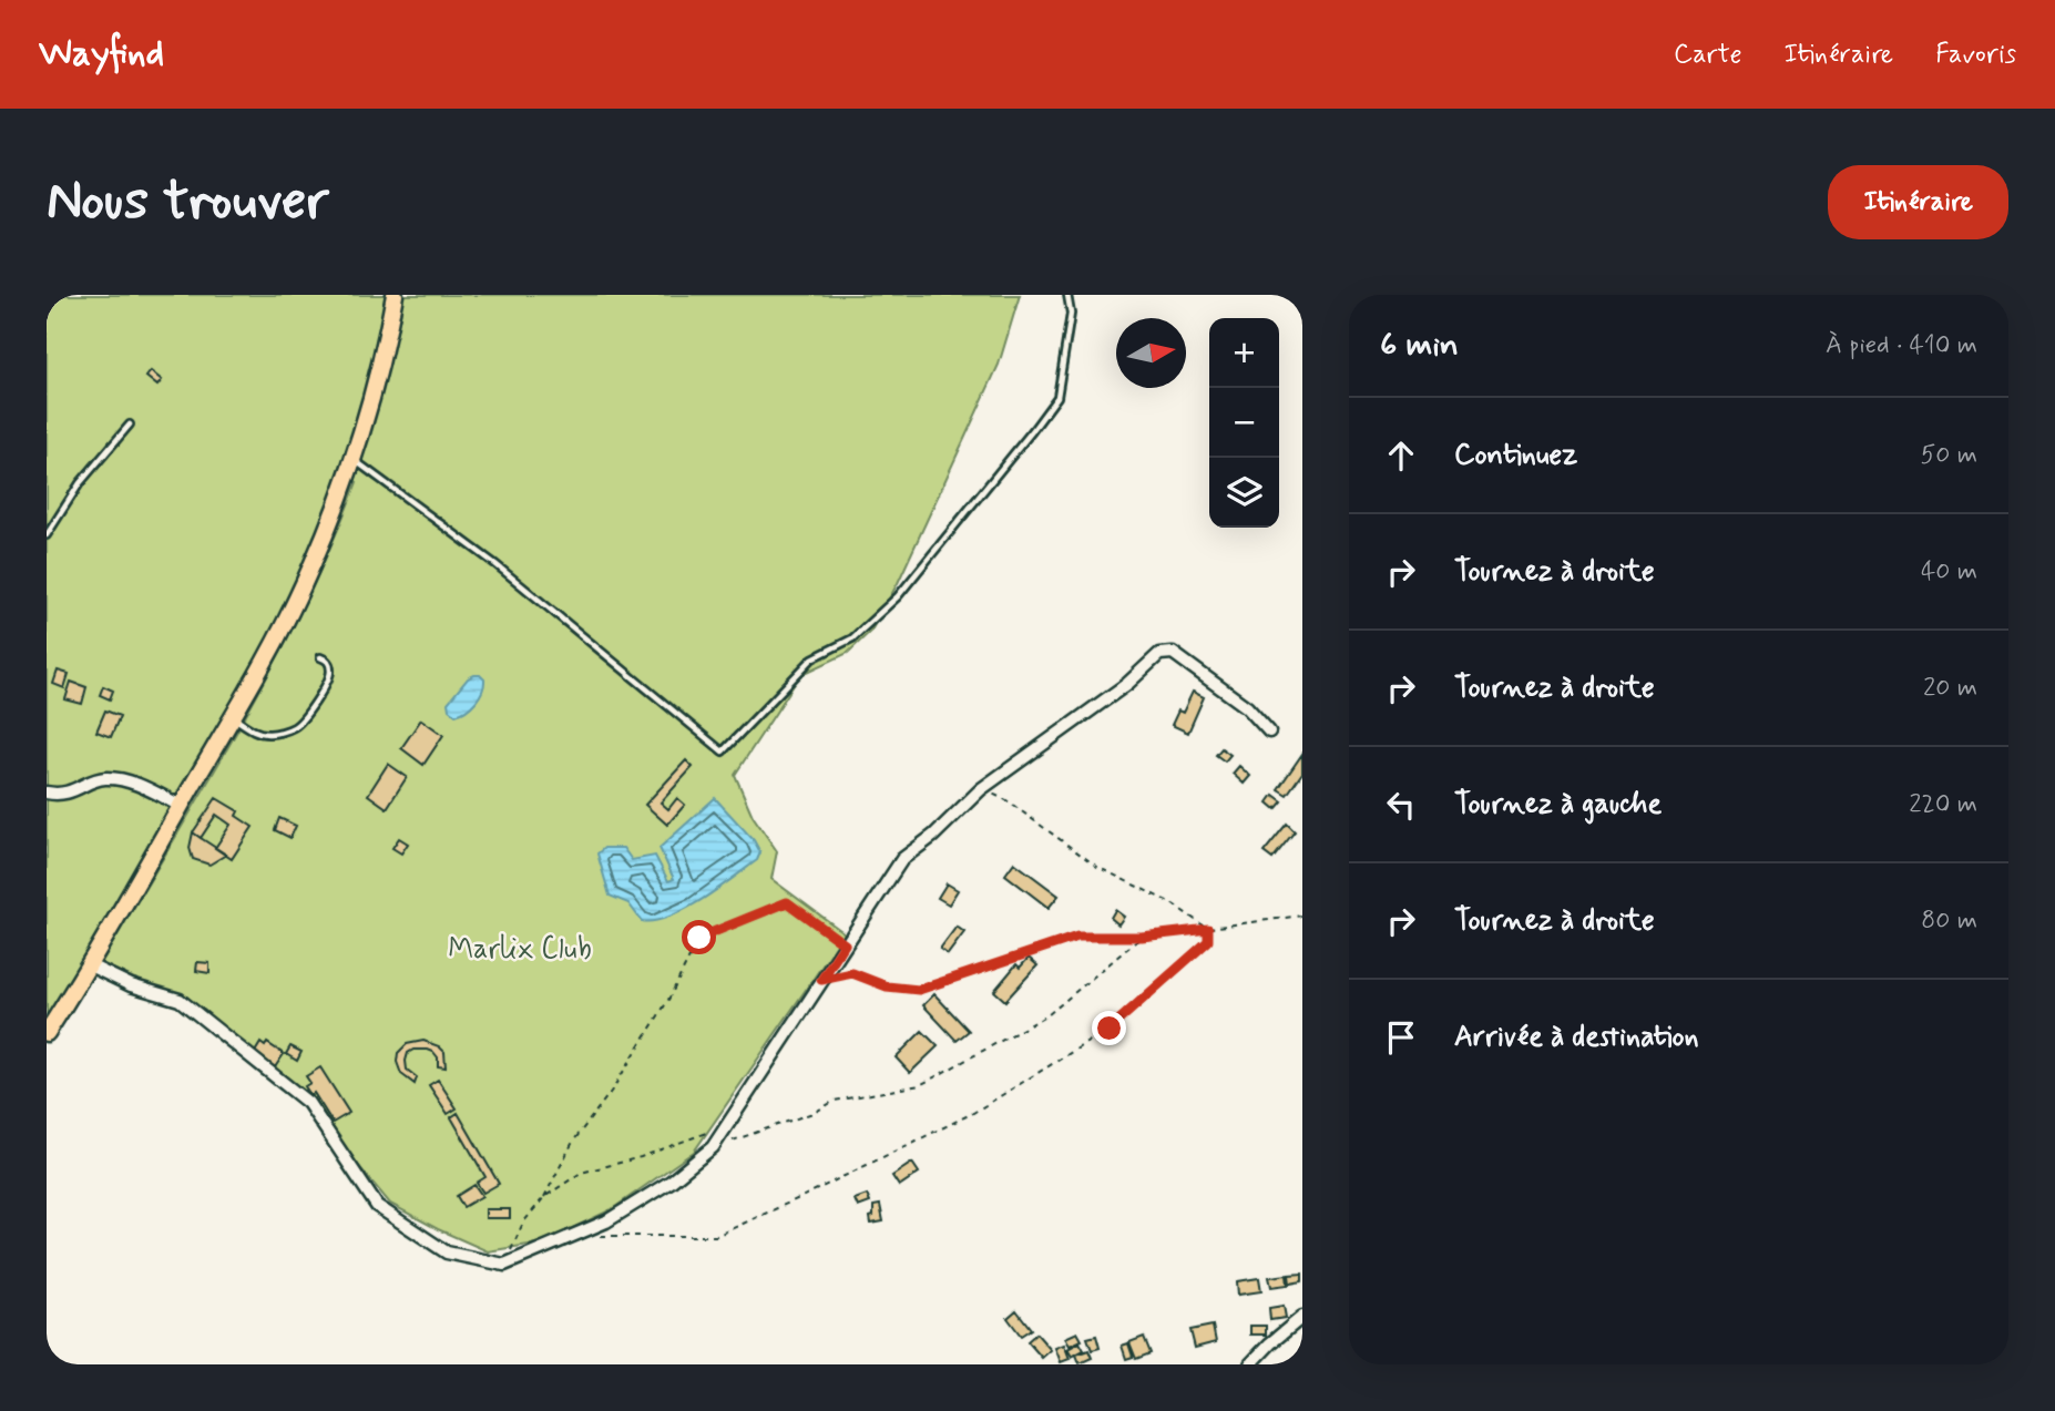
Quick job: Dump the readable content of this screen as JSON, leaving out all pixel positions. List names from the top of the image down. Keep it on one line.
{"parks":["Marlix Club"],"north":"right","page":{"header":"Wayfind","nav":["Carte","Itinéraire","Favoris"],"buttons":"Itinéraire","title":"Nous trouver","heading":["6 min","À pied · 410 m"],"map_buttons":["+","−"],"list":[["Continuez","50 m"],["Tournez à droite","40 m"],["Tournez à droite","20 m"],["Tournez à gauche","220 m"],["Tournez à droite","80 m"],"Arrivée à destination"]}}
